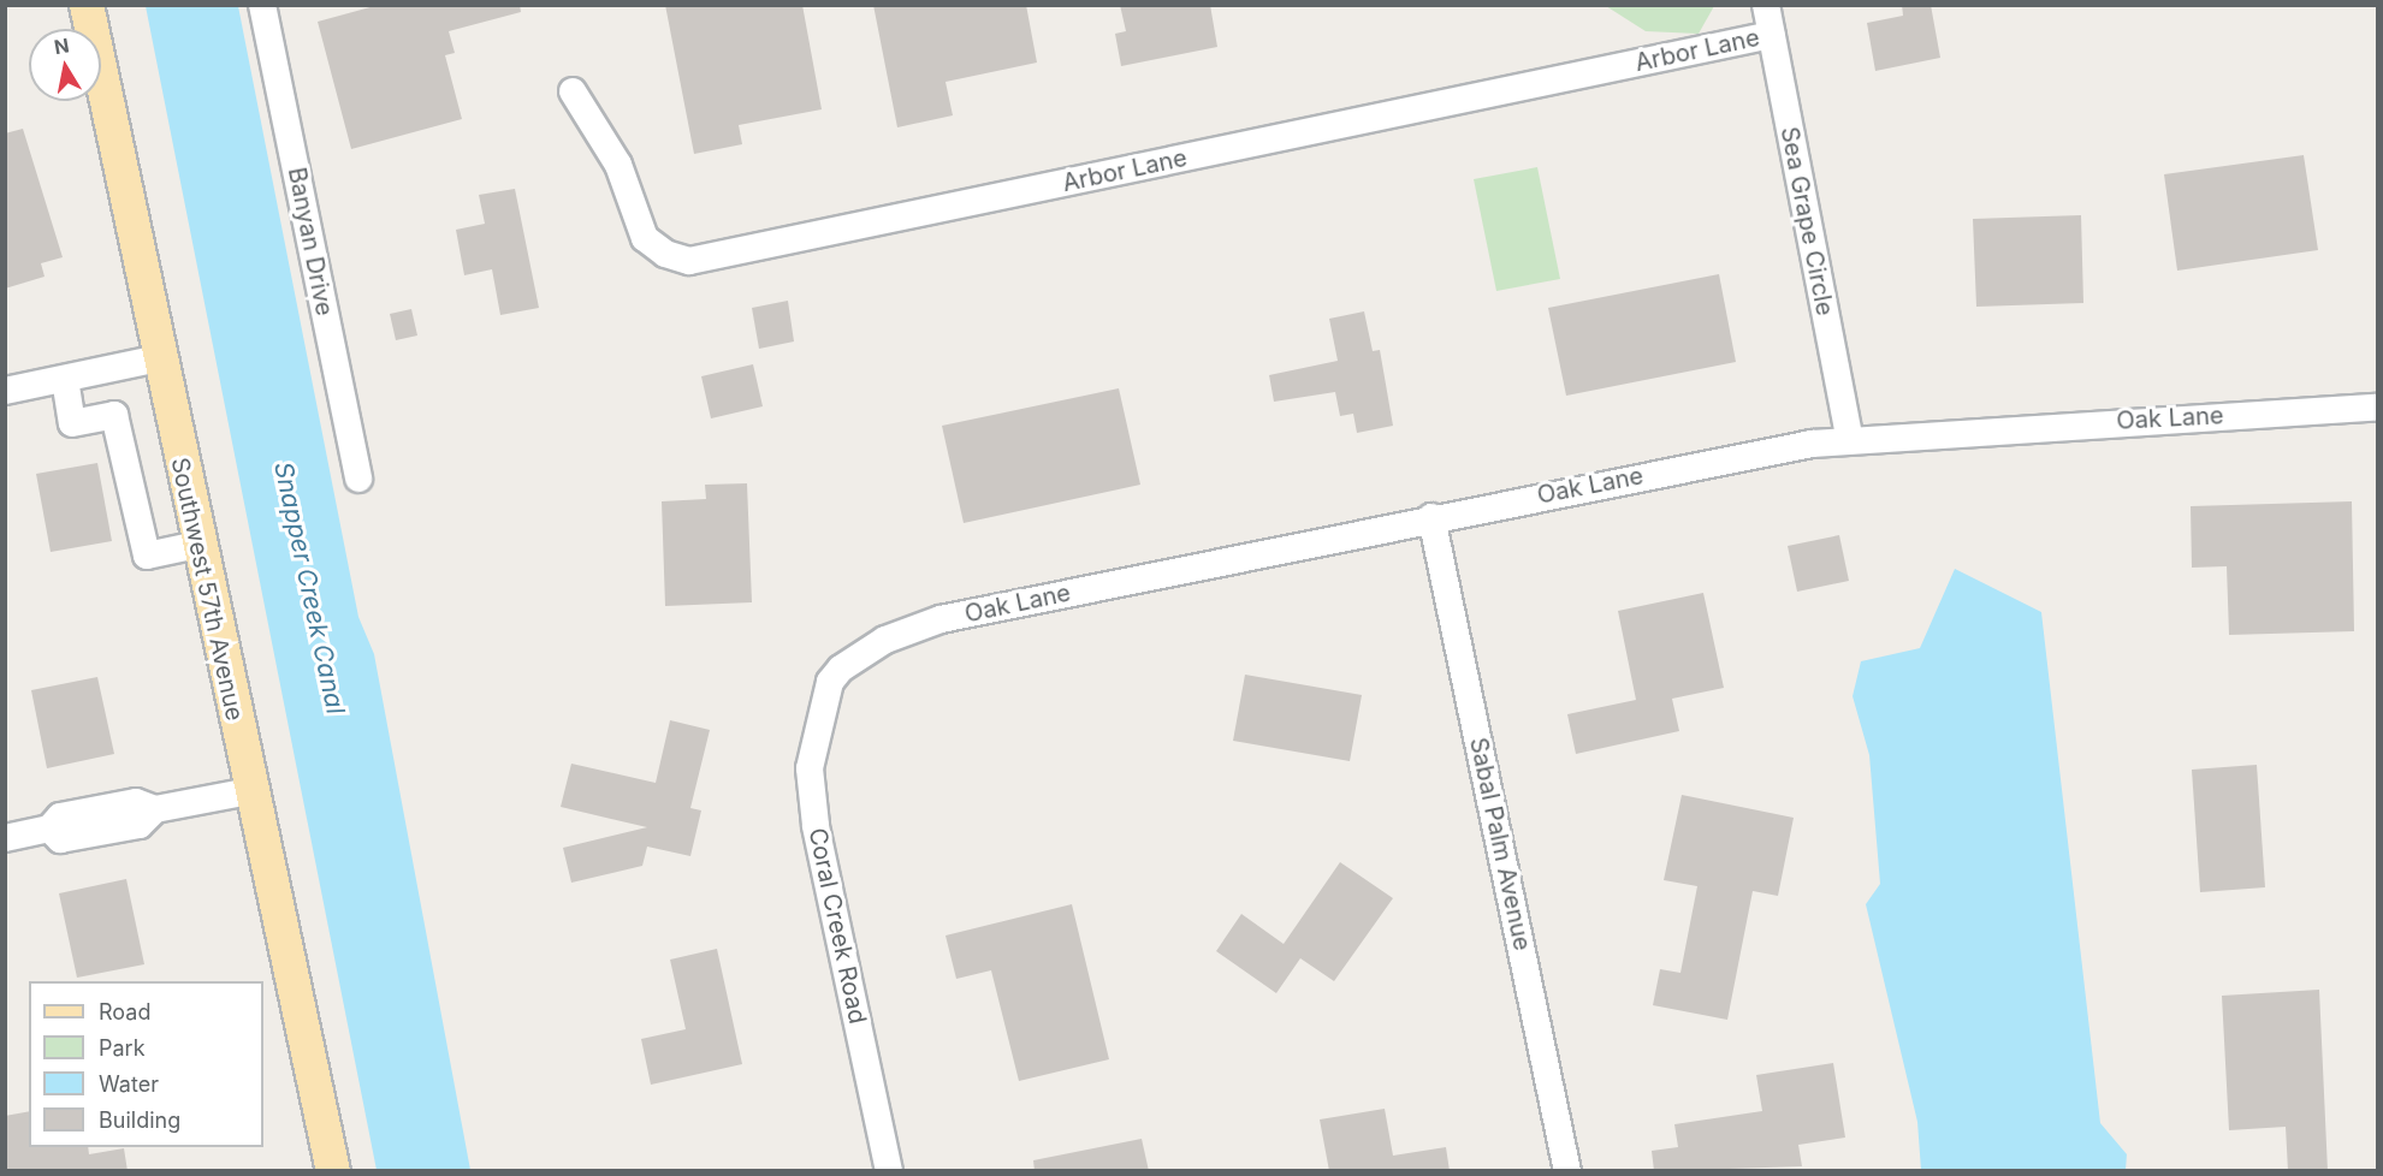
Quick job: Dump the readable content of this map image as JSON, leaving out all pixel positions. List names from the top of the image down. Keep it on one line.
{"streets":{"main road":["Southwest 57th Avenue"],"street":["Arbor Lane","Sea Grape Circle","Banyan Drive","Oak Lane","Sabal Palm Avenue","Coral Creek Road"]},"crossings":[["Arbor Lane","Sea Grape Circle"],["Sea Grape Circle","Oak Lane"],["Oak Lane","Sabal Palm Avenue"],["Oak Lane","Coral Creek Road"]],"water":["Snapper Creek Canal"],"legend":["Road","Park","Water","Building"],"north":"top"}
